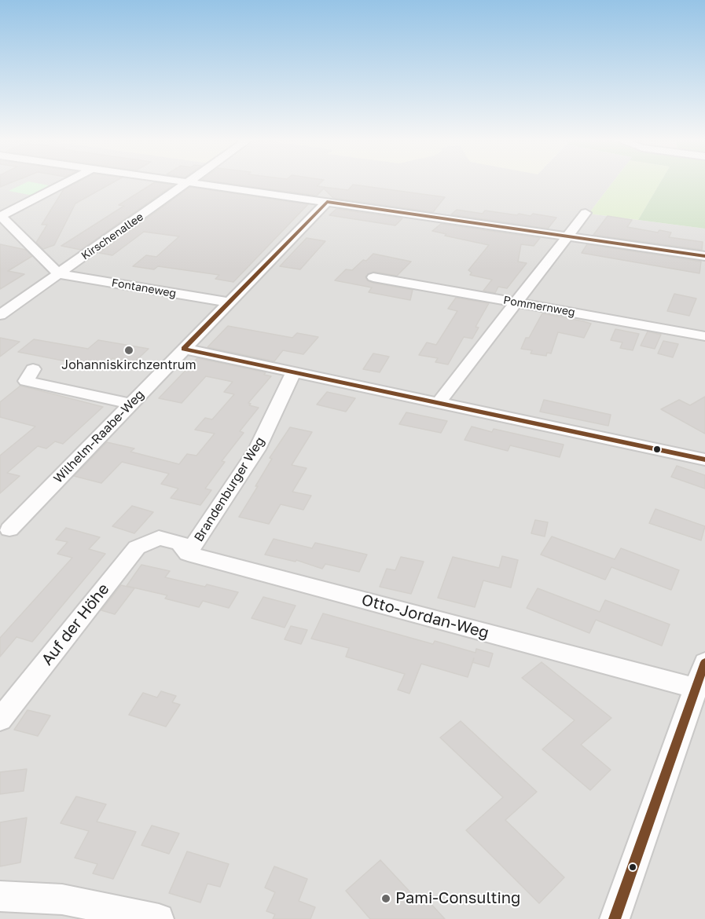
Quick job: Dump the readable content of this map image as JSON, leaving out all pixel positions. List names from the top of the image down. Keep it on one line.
{"streets":{"street":["Kirschenallee","Fontaneweg","Pommernweg","Wilhelm-Raabe-Weg","Brandenburger Weg","Otto-Jordan-Weg","Auf der Höhe"]},"crossings":[["Kirschenallee","Fontaneweg"],["Fontaneweg","Wilhelm-Raabe-Weg"],["Brandenburger Weg","Otto-Jordan-Weg"],["Otto-Jordan-Weg","Auf der Höhe"]],"places":["Johanniskirchzentrum","Pami-Consulting"]}
